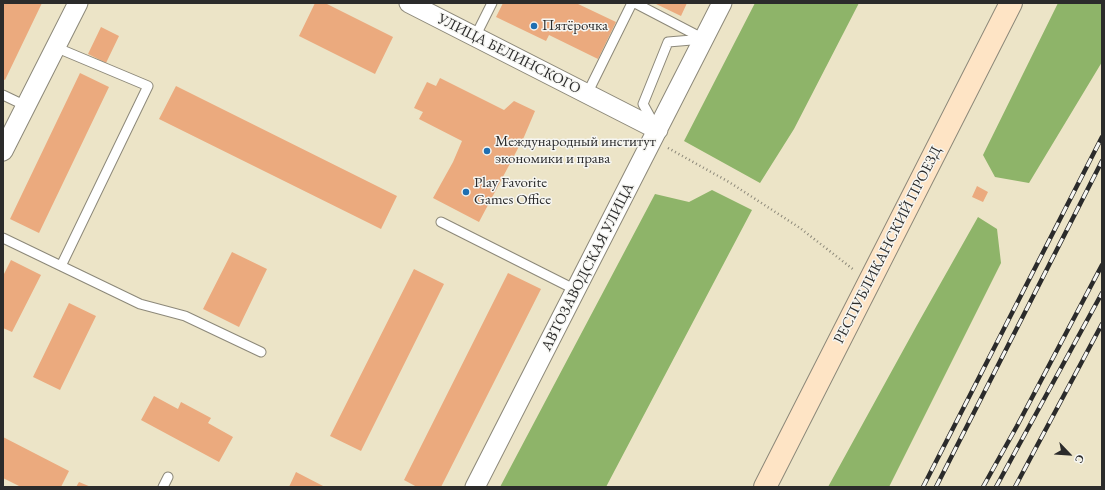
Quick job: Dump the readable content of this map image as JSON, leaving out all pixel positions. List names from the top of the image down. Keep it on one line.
{"streets":{"main road":["РЕСПУБЛИКАНСКИЙ ПРОЕЗД"],"street":["УЛИЦА БЕЛИНСКОГО","АВТОЗАВОДСКАЯ УЛИЦА"]},"crossings":[["УЛИЦА БЕЛИНСКОГО","АВТОЗАВОДСКАЯ УЛИЦА"]],"places":["Пятёрочка","Международный институт экономики и права","Play Favorite Games Office"],"north":"bottom right"}
